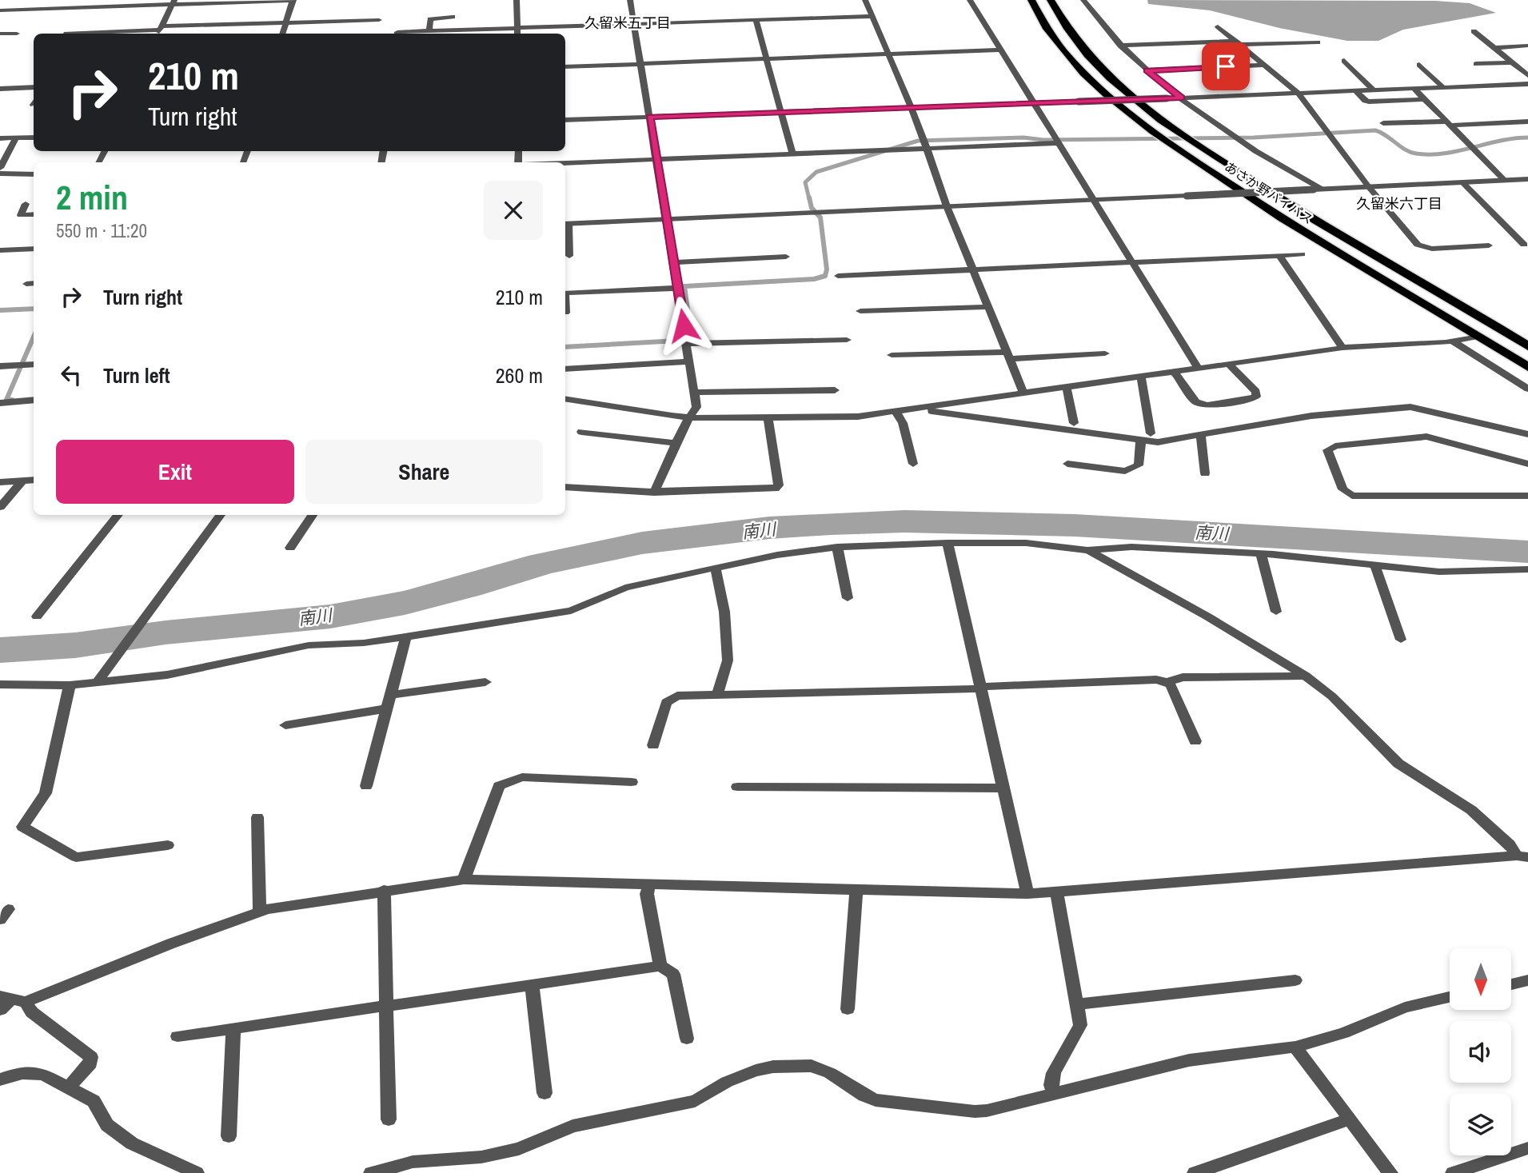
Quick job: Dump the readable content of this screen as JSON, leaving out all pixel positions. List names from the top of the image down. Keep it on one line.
{"streets":{"highway":["あさか野バイパス"]},"districts":["久留米五丁目","久留米六丁目"],"water":["南川"],"north":"bottom","page":{"turn":["210 m","Turn right"],"heading":["2 min","550 m · 11:20"],"list":[{"name":"Turn right","value":"210 m"},{"name":"Turn left","value":"260 m"}],"buttons":["Exit","Share"]}}
